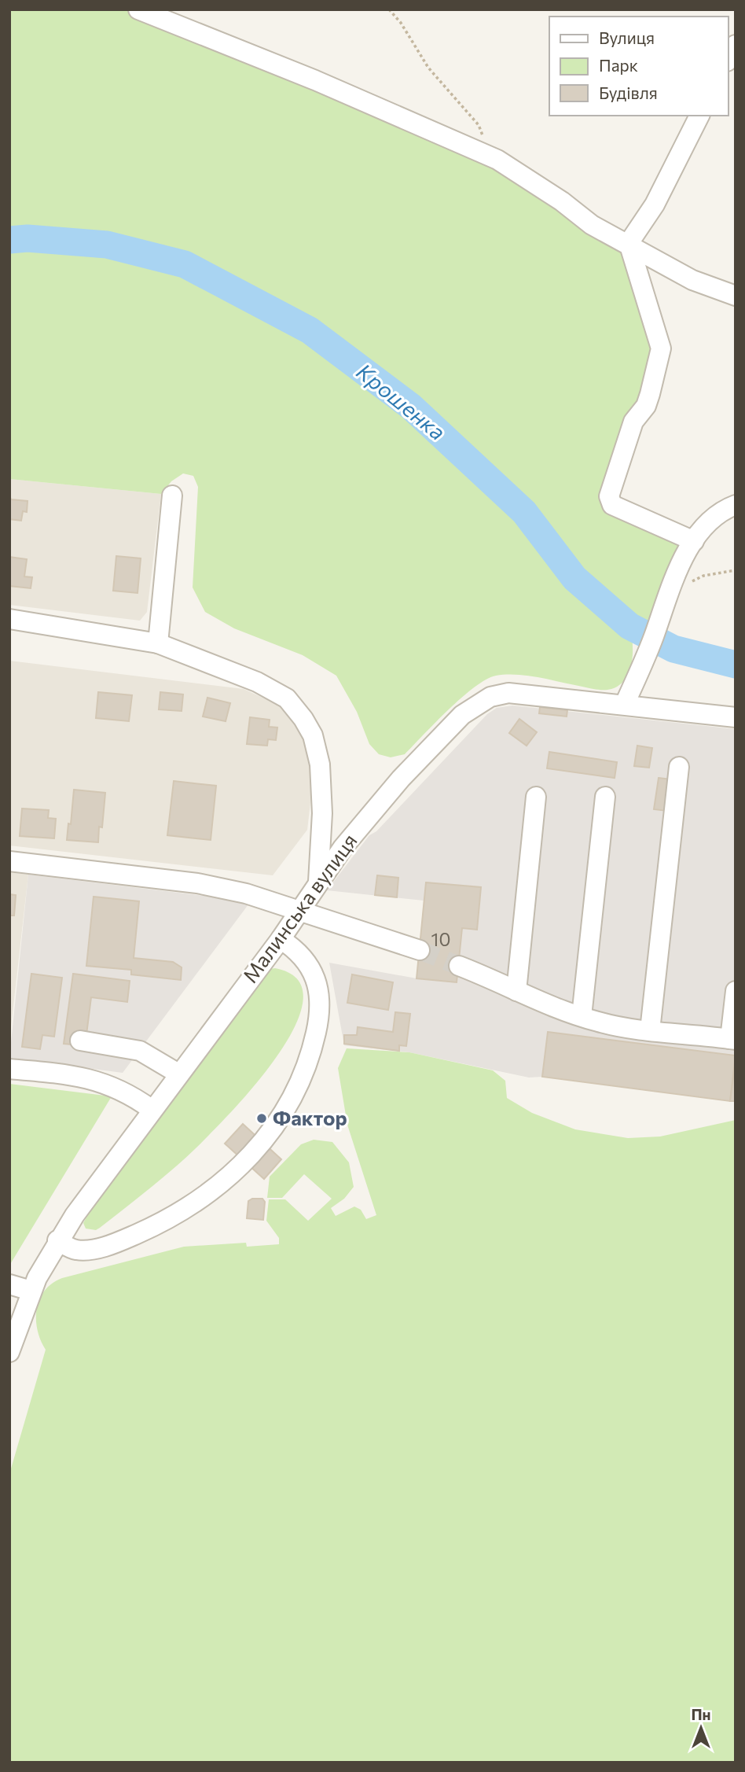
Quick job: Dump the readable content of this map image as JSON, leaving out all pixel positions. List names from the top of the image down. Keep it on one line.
{"streets":{"street":["Малинська вулиця"]},"water":["Крошенка"],"places":["Фактор"],"house_numbers":["10"],"legend":["Вулиця","Парк","Будівля"],"north":"top"}
